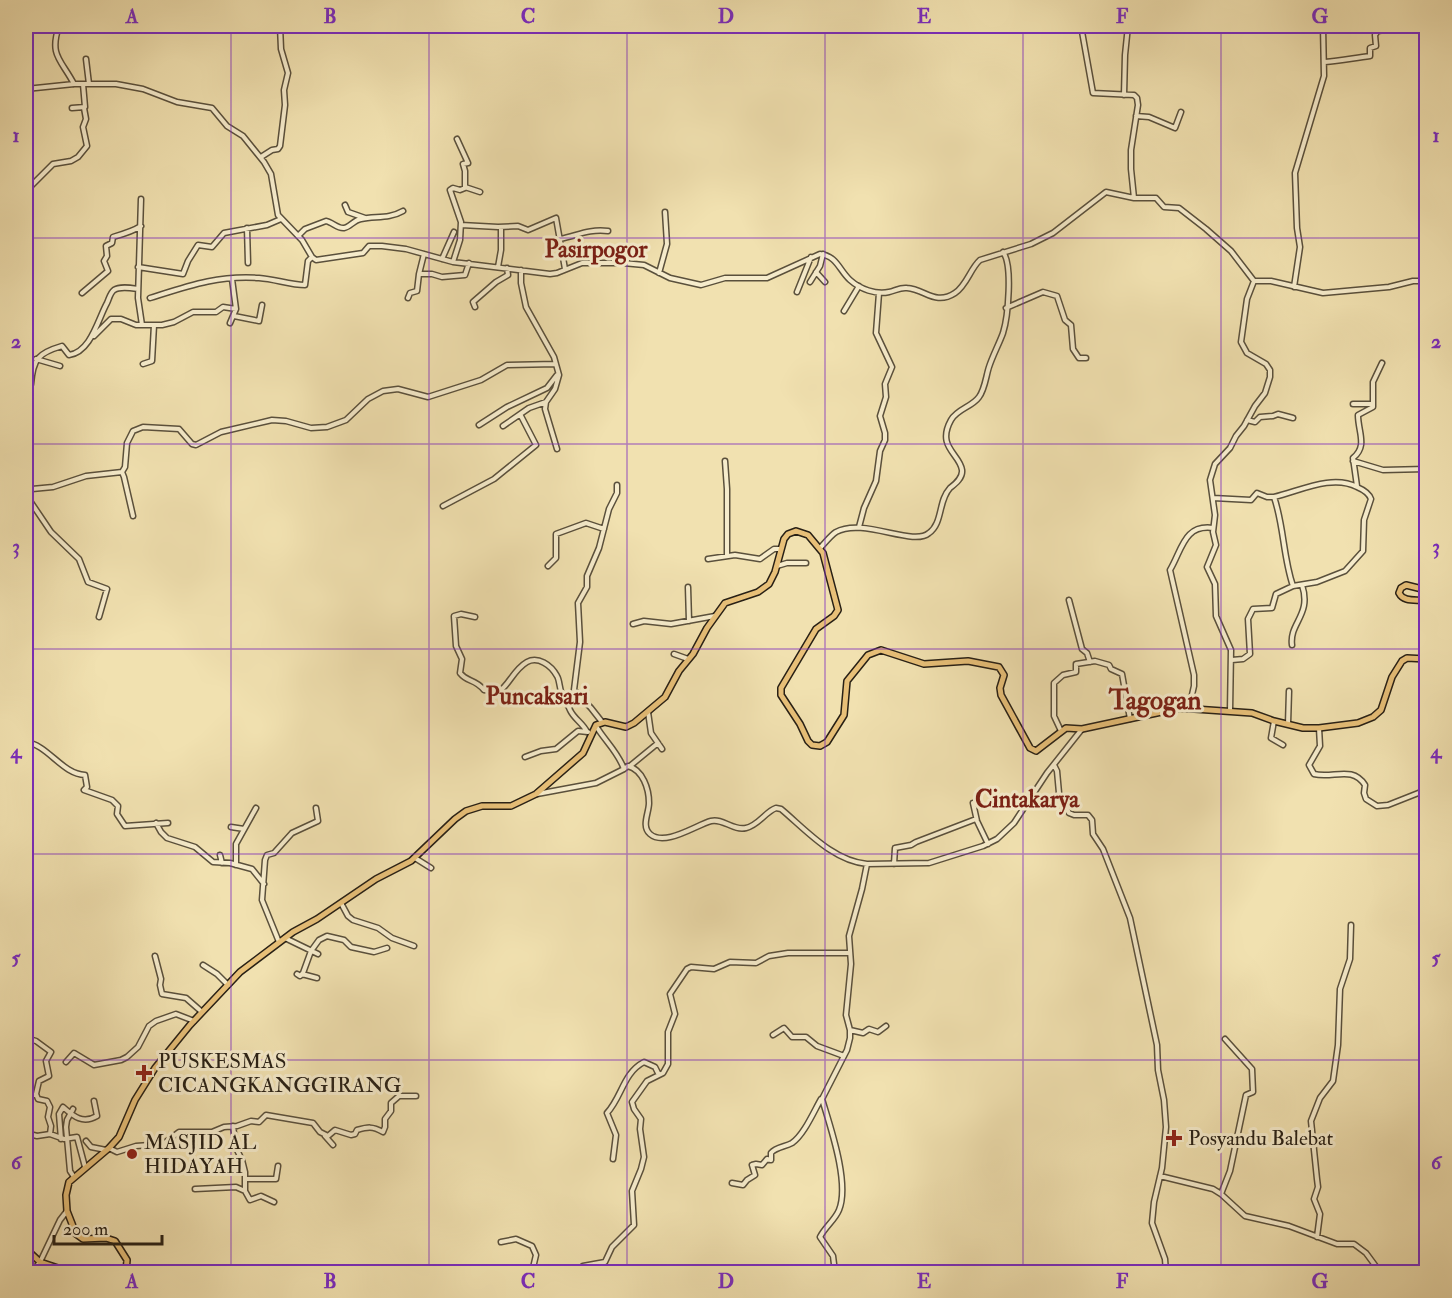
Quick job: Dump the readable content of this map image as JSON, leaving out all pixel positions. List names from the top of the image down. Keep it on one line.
{"districts":["Pasirpogor","Puncaksari","Tagogan","Cintakarya"],"places":{"health":["PUSKESMAS CICANGKANGGIRANG","Posyandu Balebat"],"other":["MASJID AL HIDAYAH"]},"scale_bar":"200 m","grid":{"columns":["A","B","C","D","E","F","G"],"rows":["1","2","3","4","5","6"]}}
